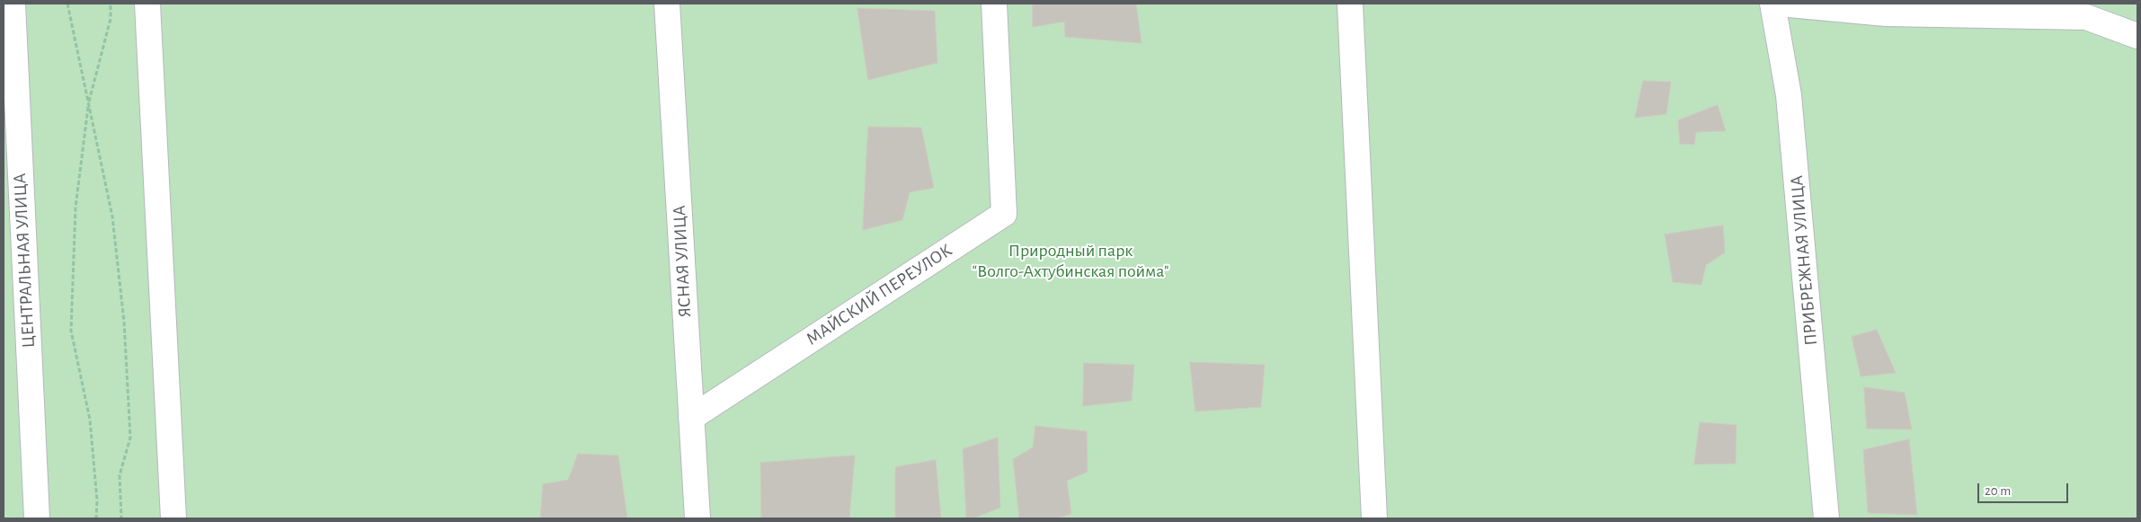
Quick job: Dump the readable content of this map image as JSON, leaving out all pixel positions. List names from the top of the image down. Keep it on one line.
{"streets":{"street":["ЦЕНТРАЛЬНАЯ УЛИЦА","ПРИБРЕЖНАЯ УЛИЦА","ЯСНАЯ УЛИЦА","МАЙСКИЙ ПЕРЕУЛОК"]},"crossings":[["ЯСНАЯ УЛИЦА","МАЙСКИЙ ПЕРЕУЛОК"]],"parks":["Природный парк \"Волго-Ахтубинская пойма\""],"scale_bar":"20 m"}
